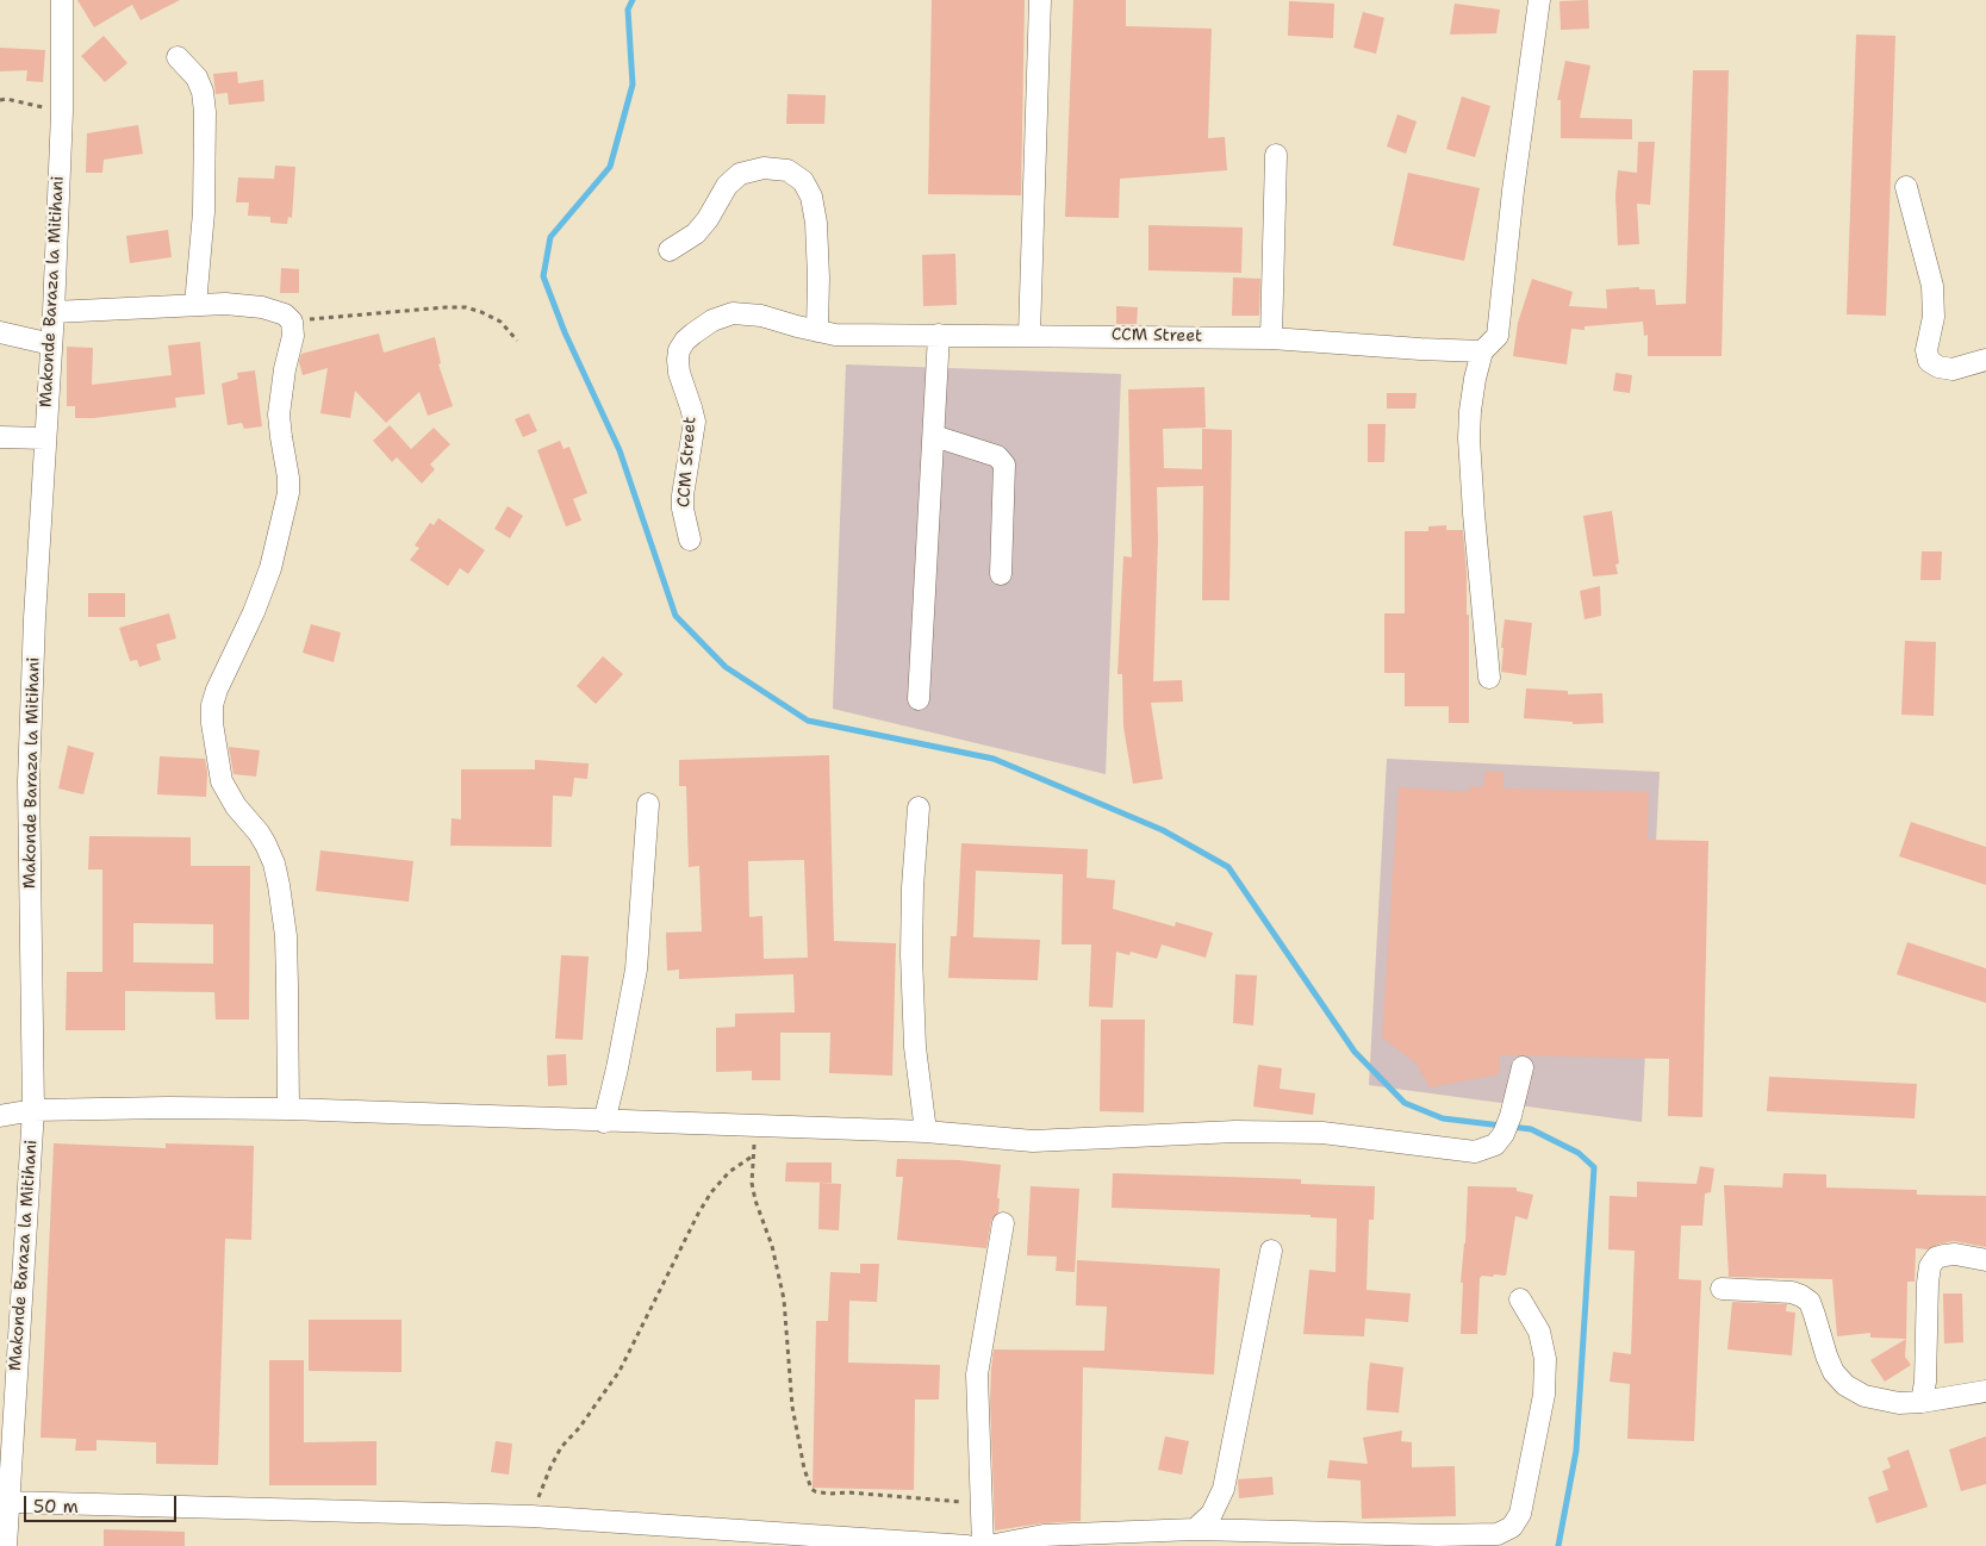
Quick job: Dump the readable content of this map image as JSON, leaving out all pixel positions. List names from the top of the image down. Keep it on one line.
{"streets":{"street":["Makonde Baraza la Mitihani","CCM Street"]},"scale_bar":"50 m"}
